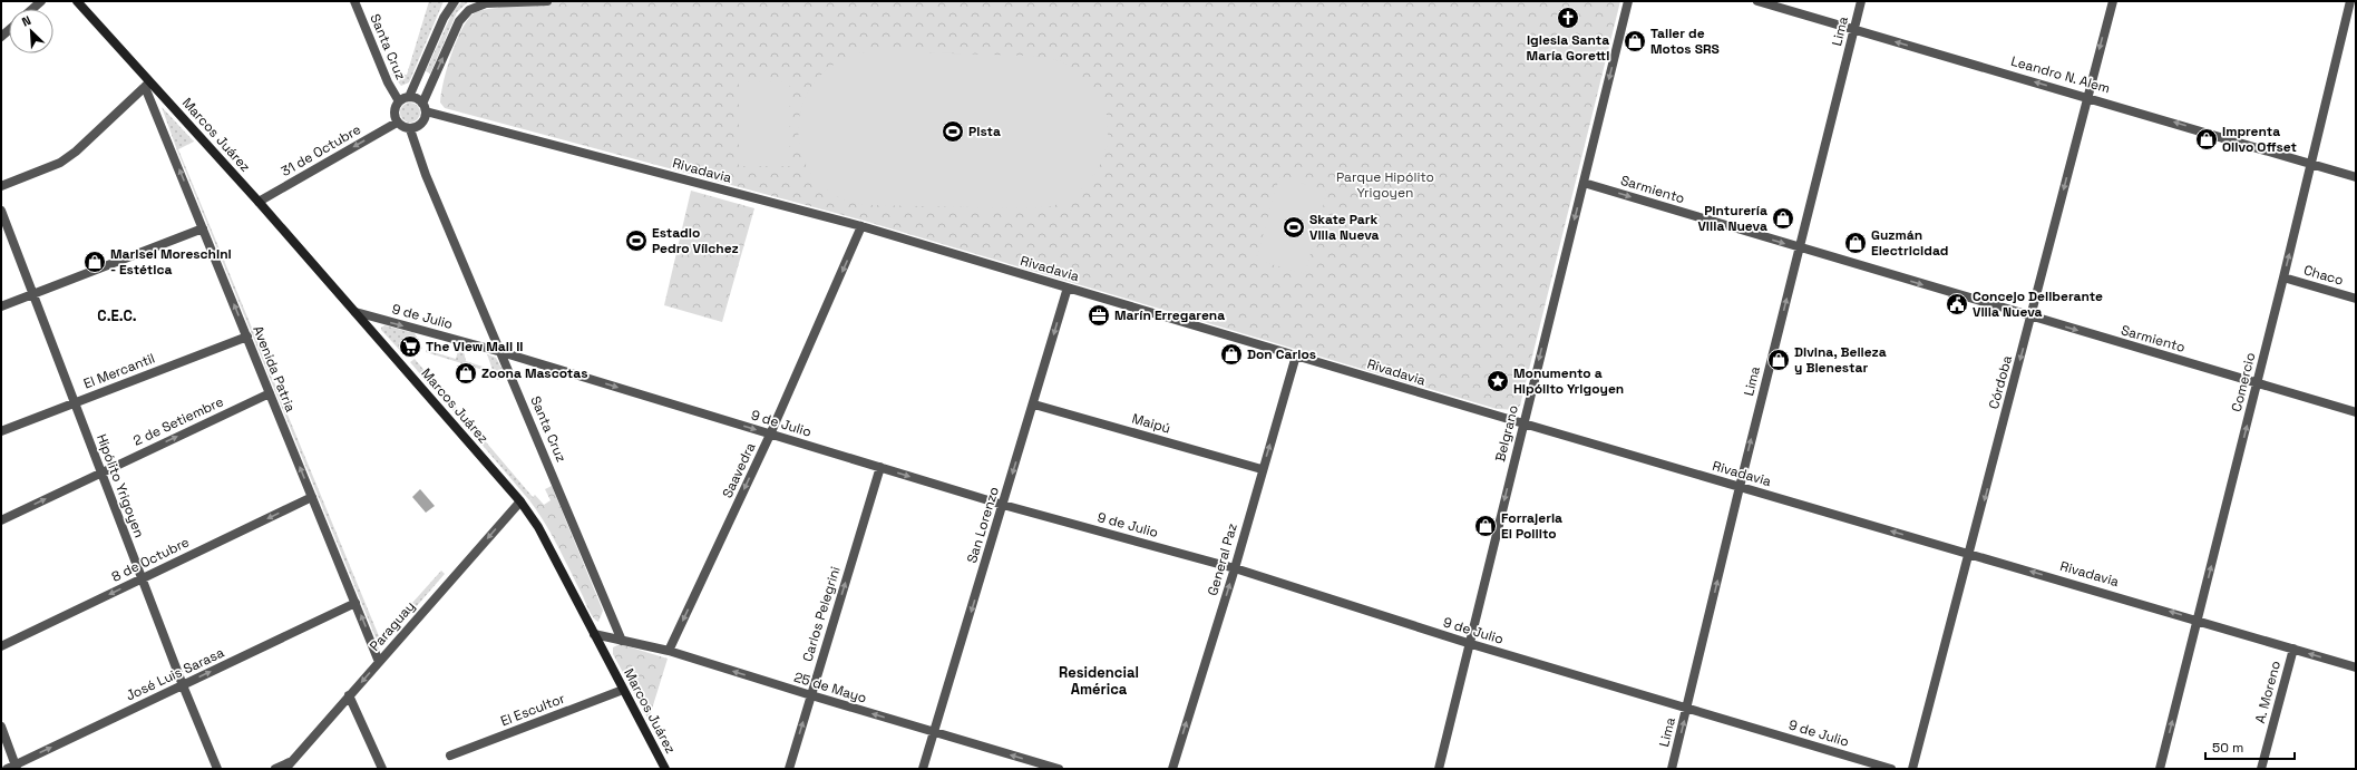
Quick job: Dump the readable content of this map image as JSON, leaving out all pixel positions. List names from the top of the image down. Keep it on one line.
{"streets":{"main road":["Marcos Juárez"],"street":["Lima","Santa Cruz","Leandro N. Alem","31 de Octubre","Rivadavia","Sarmiento","Chaco","9 de Julio","Avenida Patria","El Mercantil","Córdoba","Comercio","2 de Setiembre","Maipú","Belgrano","Saavedra","Hipólito Yrigoyen","San Lorenzo","8 de Octubre","General Paz","Carlos Pelegrini","Paraguay","José Luis Sarasa","25 de Mayo","A. Moreno","El Escultor"]},"crossings":[["Lima","Leandro N. Alem"],["Lima","Rivadavia"],["Lima","Sarmiento"],["Lima","9 de Julio"],["Santa Cruz","31 de Octubre"],["Santa Cruz","Rivadavia"],["Santa Cruz","9 de Julio"],["Santa Cruz","25 de Mayo"],["Leandro N. Alem","Córdoba"],["Leandro N. Alem","Comercio"],["Marcos Juárez","31 de Octubre"],["Marcos Juárez","9 de Julio"],["Marcos Juárez","Avenida Patria"],["Marcos Juárez","Paraguay"],["Marcos Juárez","25 de Mayo"],["Marcos Juárez","El Escultor"],["31 de Octubre","Rivadavia"],["Rivadavia","Córdoba"],["Rivadavia","Comercio"],["Rivadavia","Belgrano"],["Rivadavia","Saavedra"],["Rivadavia","San Lorenzo"],["Rivadavia","General Paz"],["Rivadavia","A. Moreno"],["Sarmiento","Córdoba"],["Sarmiento","Comercio"],["Sarmiento","Belgrano"],["Chaco","Comercio"],["9 de Julio","Belgrano"],["9 de Julio","Saavedra"],["9 de Julio","San Lorenzo"],["9 de Julio","General Paz"],["9 de Julio","Carlos Pelegrini"],["Avenida Patria","El Mercantil"],["Avenida Patria","2 de Setiembre"],["Avenida Patria","8 de Octubre"],["Avenida Patria","Paraguay"],["Avenida Patria","José Luis Sarasa"],["El Mercantil","Hipólito Yrigoyen"],["2 de Setiembre","Hipólito Yrigoyen"],["Maipú","San Lorenzo"],["Maipú","General Paz"],["Saavedra","25 de Mayo"],["Hipólito Yrigoyen","8 de Octubre"],["Hipólito Yrigoyen","José Luis Sarasa"],["San Lorenzo","25 de Mayo"],["Carlos Pelegrini","25 de Mayo"]],"one_way":["Lima","Leandro N. Alem","31 de Octubre","Sarmiento","Avenida Patria","Córdoba","Comercio","2 de Setiembre","Belgrano","Saavedra","San Lorenzo","8 de Octubre","General Paz","Carlos Pelegrini","Paraguay","José Luis Sarasa","25 de Mayo"],"districts":["C.E.C.","Residencial América"],"parks":["Parque Hipólito Yrigoyen"],"places":{"church":["Iglesia Santa María Goretti"],"shop":["Taller de Motos SRS","Imprenta Olivo Offset","Pinturería Villa Nueva","Guzmán Electricidad","Marisel Moreschini - Estética","Don Carlos","Divina, Belleza y Bienestar","Zoona Mascotas","Forrajeria El Pollito"],"sports":["Pista","Skate Park Villa Nueva","Estadio Pedro Vílchez"],"public building":["Concejo Deliberante Villa Nueva"],"office":["Marín Erregarena"],"supermarket":["The View Mall II"],"place":["Monumento a Hipólito Yrigoyen"]},"scale_bar":"50 m","north":"top left"}
